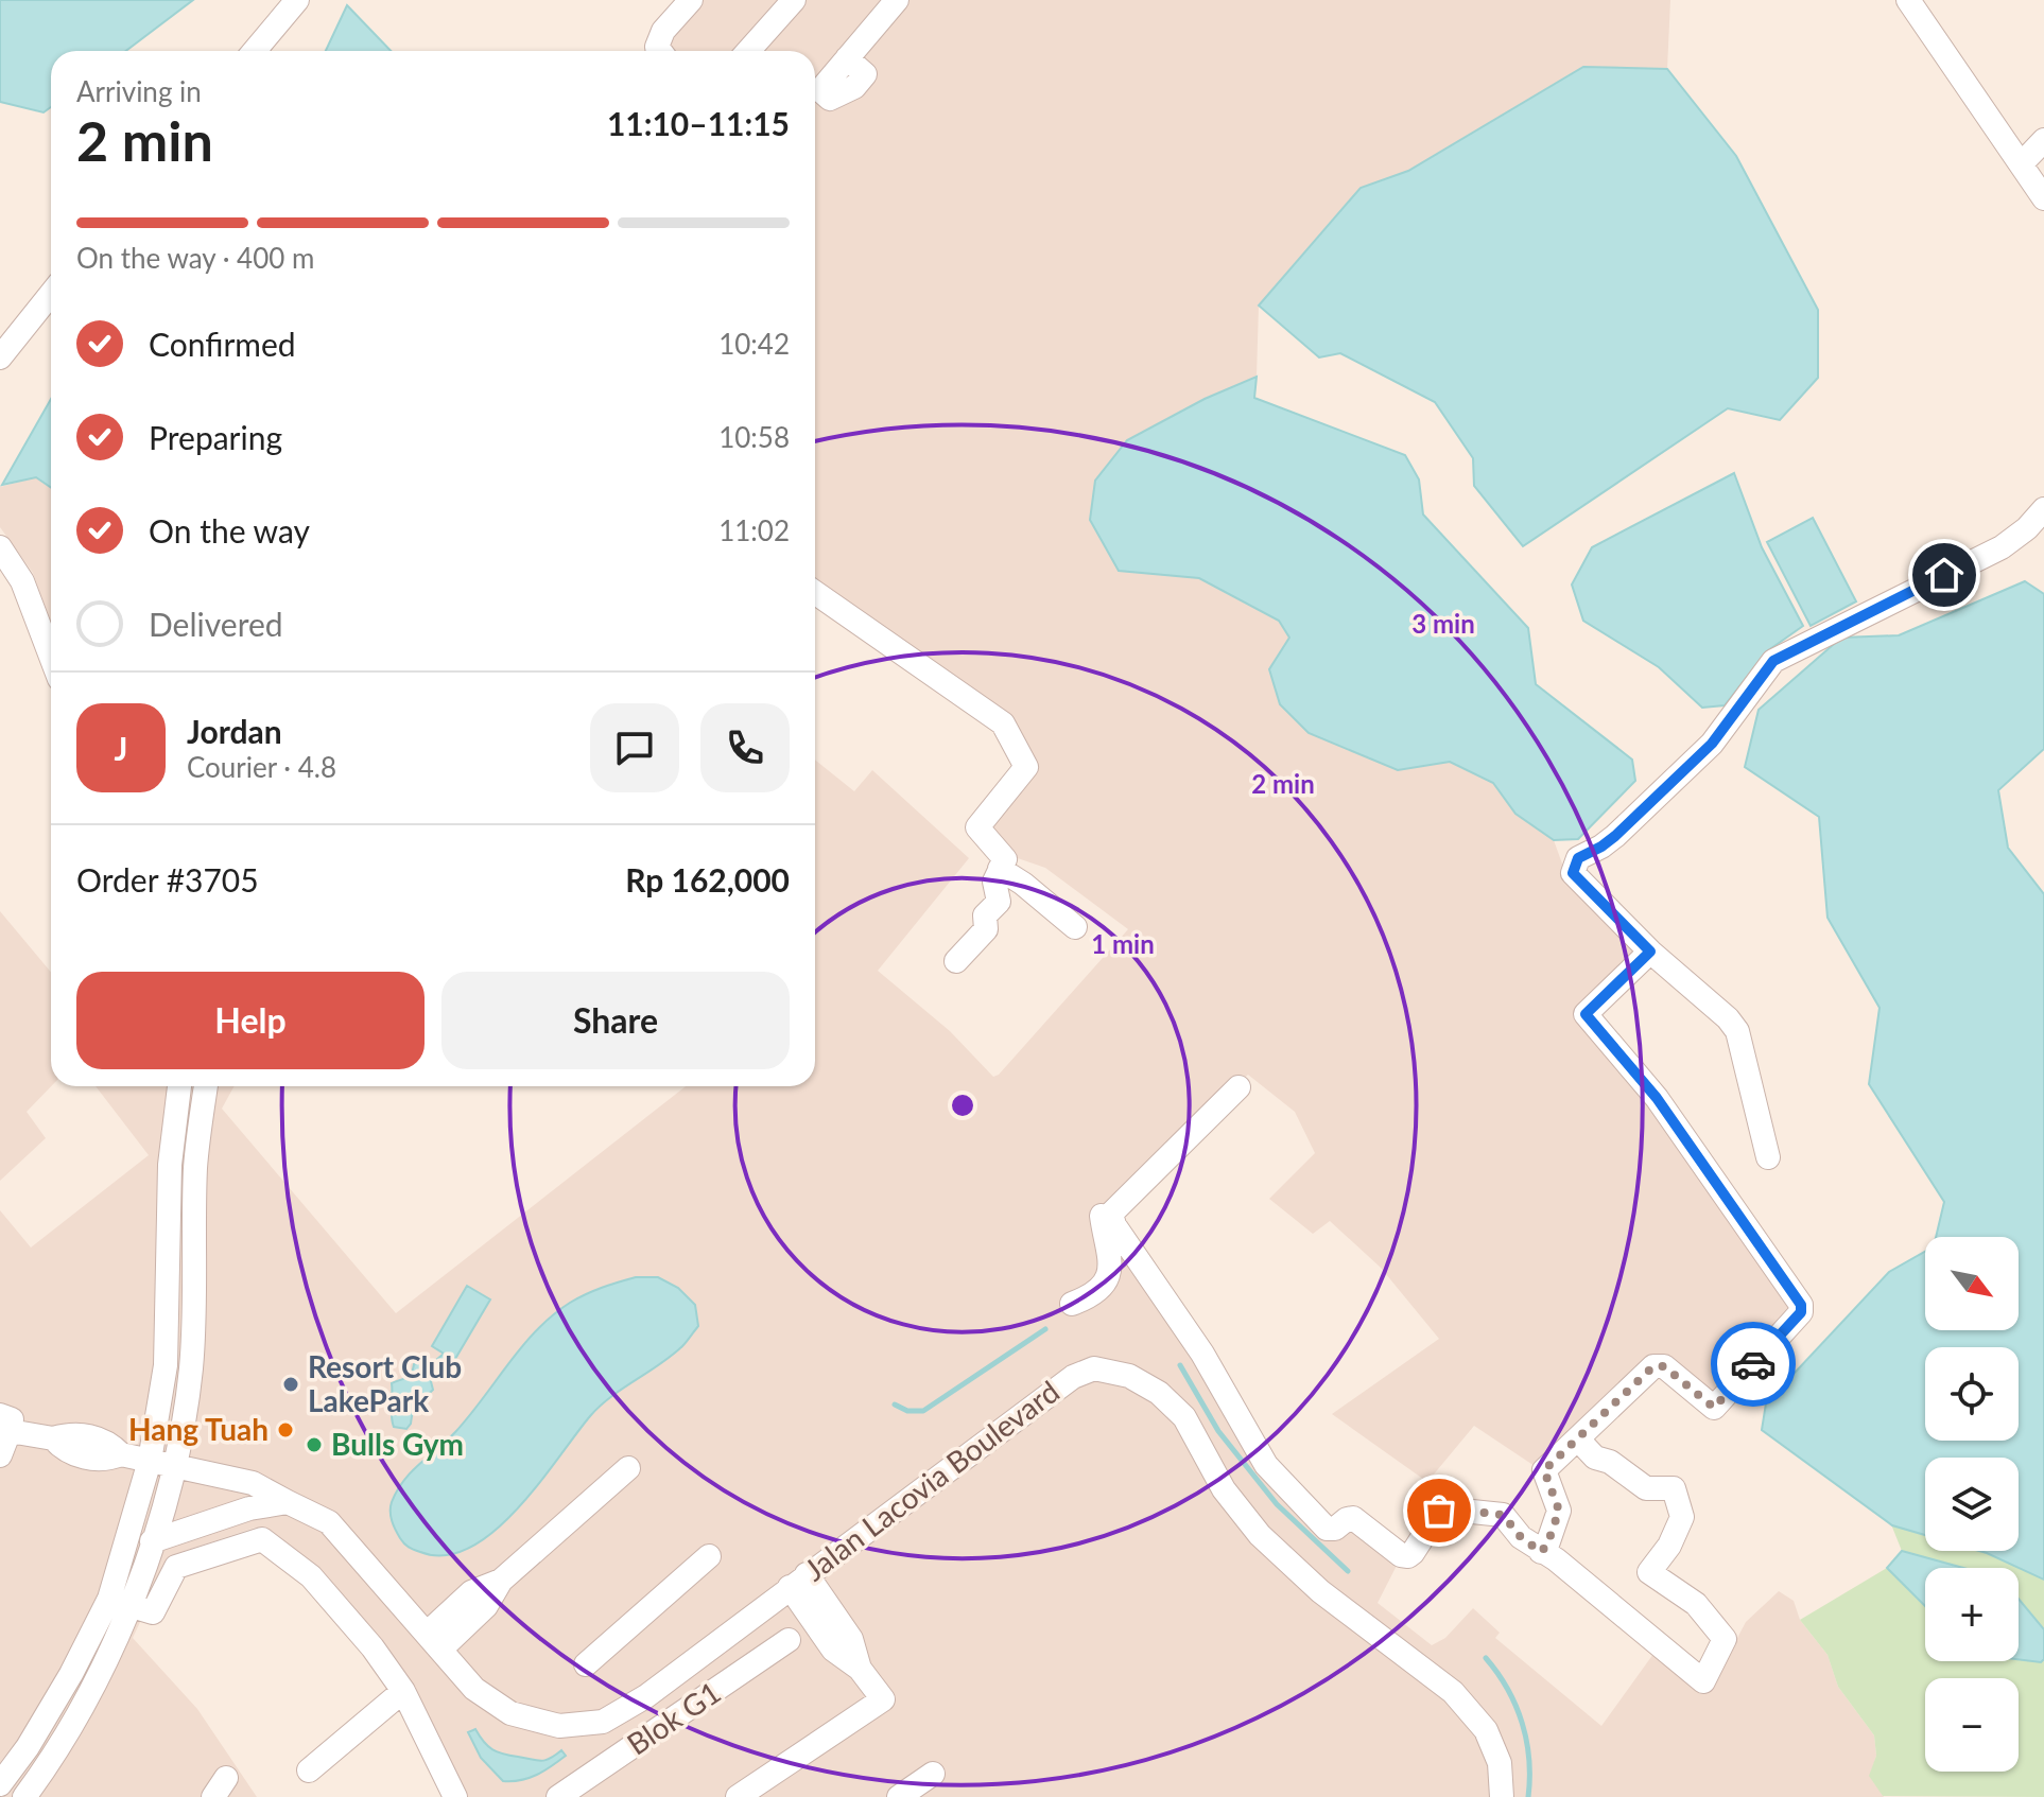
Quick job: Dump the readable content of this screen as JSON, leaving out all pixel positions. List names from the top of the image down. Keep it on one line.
{"streets":{"street":["Jalan Lacovia Boulevard","Blok G1"]},"places":["Resort Club LakePark","Hang Tuah","Bulls Gym"],"north":"bottom right","page":{"heading":["2 min","Arriving in","11:10–11:15"],"panel":["Jordan","Courier · 4.8","Order #3705","Rp 162,000"],"bar":"On the way · 400 m","list":[["Confirmed","10:42"],["Preparing","10:58"],["On the way","11:02"],"Delivered"],"round":"J","buttons":["Help","Share"],"map_buttons":["+","−"]},"rings":["3 min","2 min","1 min"]}
